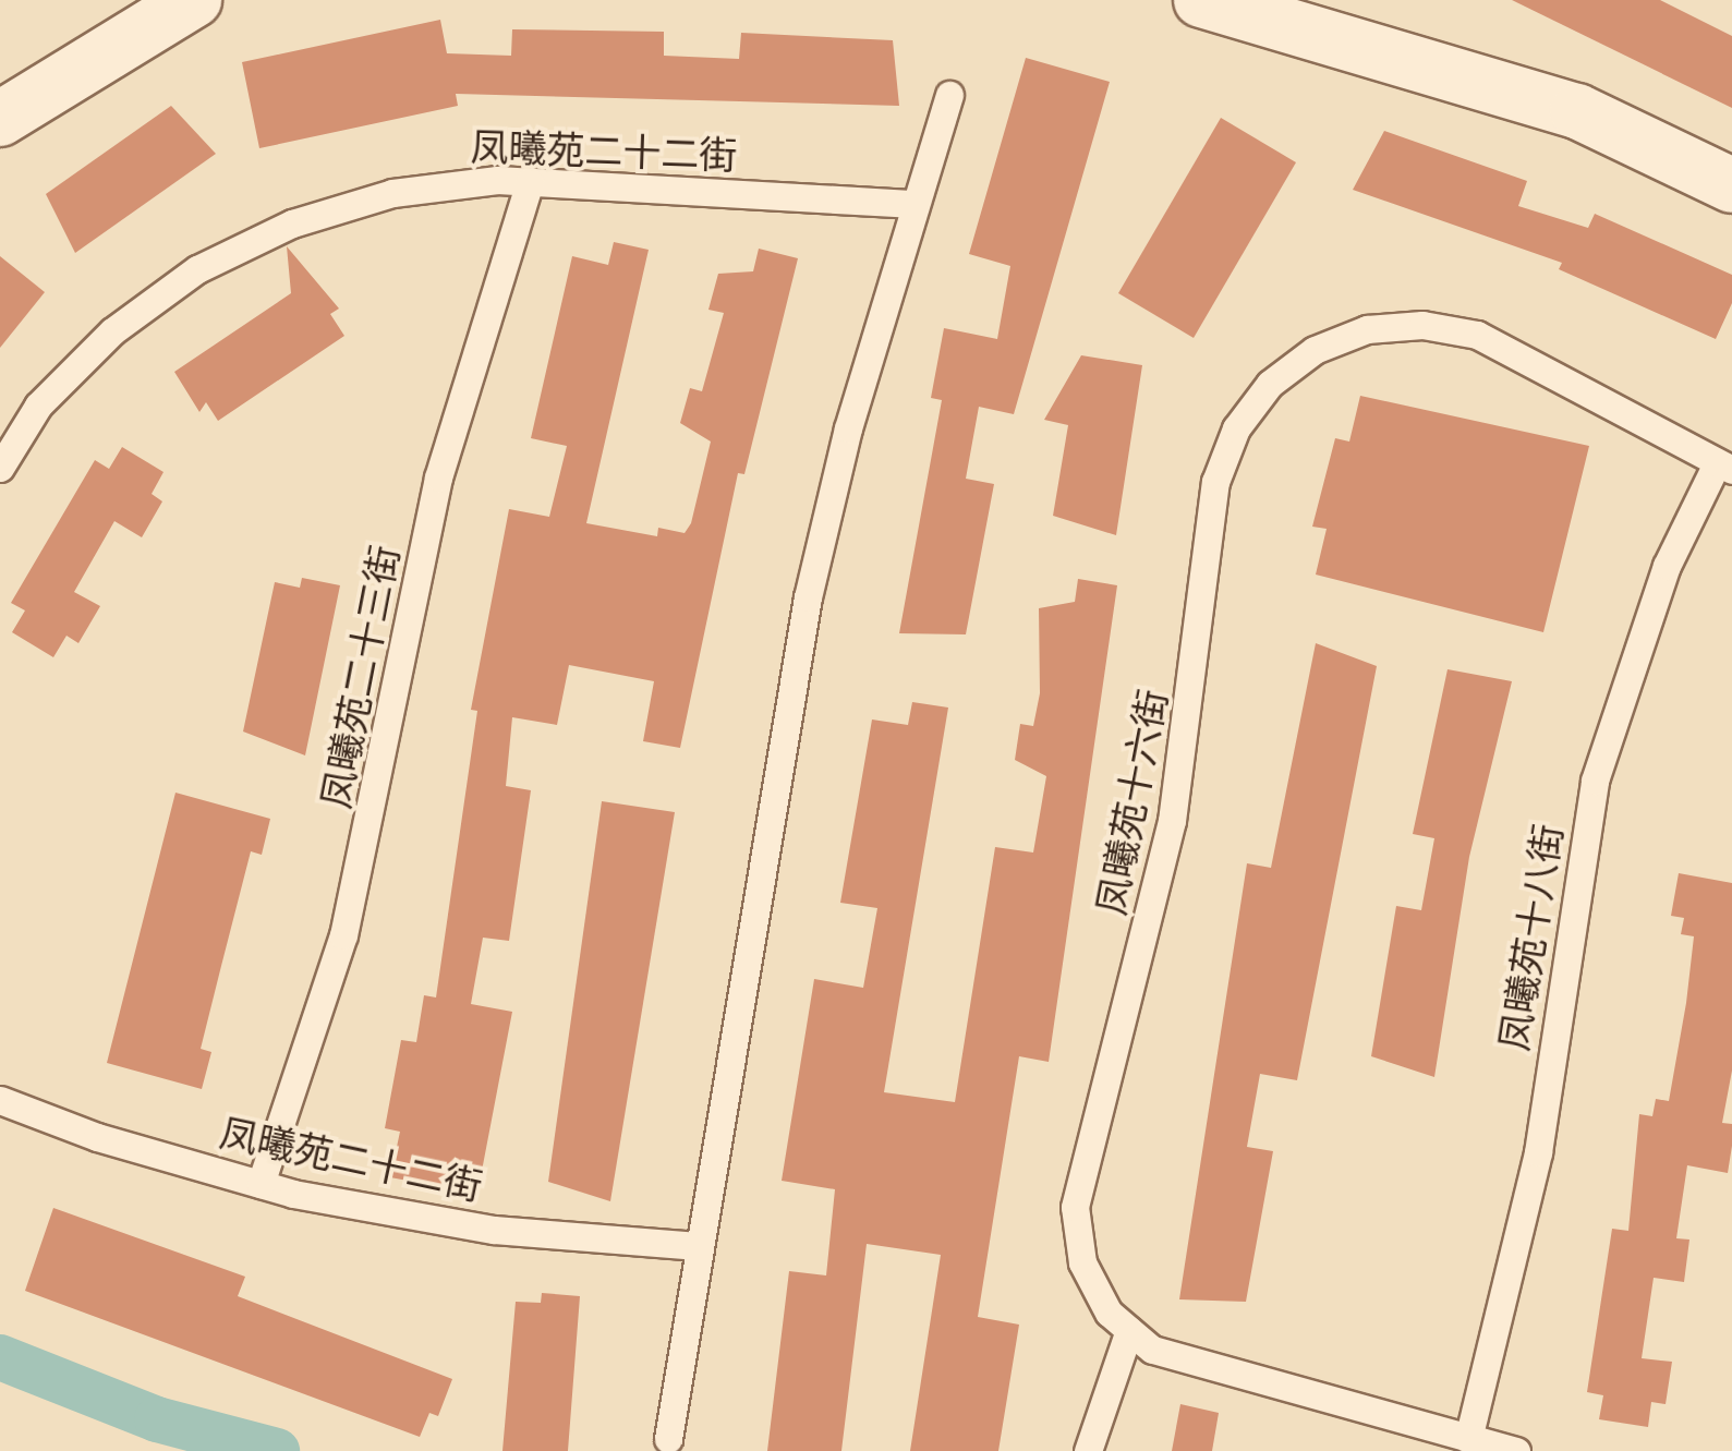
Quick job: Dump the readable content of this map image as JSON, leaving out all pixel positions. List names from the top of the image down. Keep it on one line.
{"streets":{"lane":["凤曦苑二十二街","凤曦苑二十三街","凤曦苑十六街","凤曦苑十八街"]},"crossings":[["凤曦苑二十二街","凤曦苑二十三街"],["凤曦苑十六街","凤曦苑十八街"]]}
